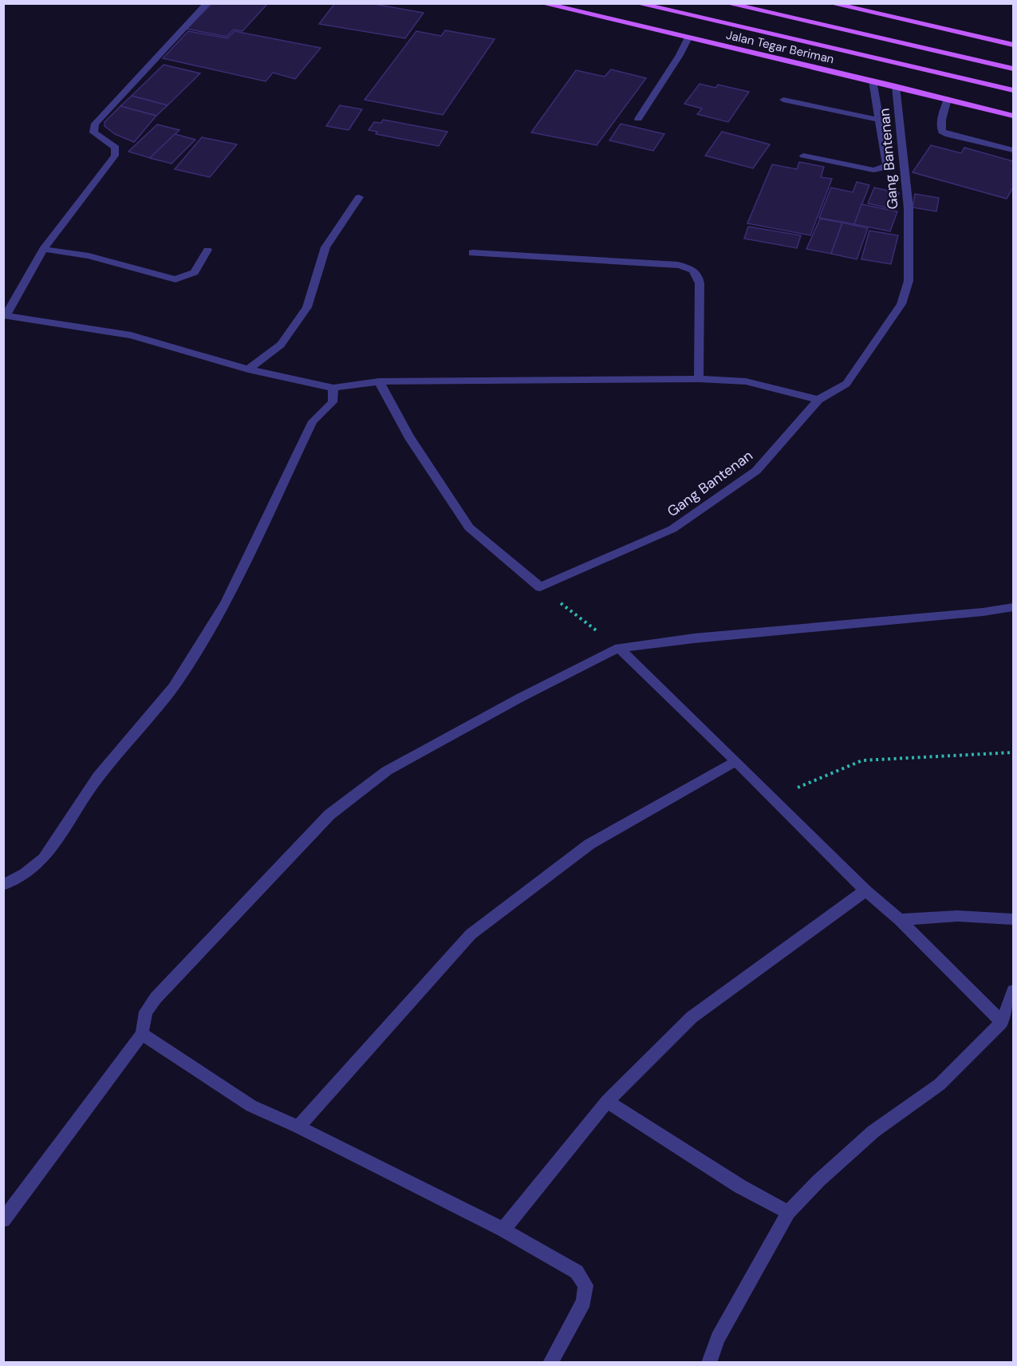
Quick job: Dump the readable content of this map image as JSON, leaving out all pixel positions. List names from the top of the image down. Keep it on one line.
{"streets":{"main road":["Jalan Tegar Beriman"],"street":["Gang Bantenan"]},"crossings":[["Jalan Tegar Beriman","Gang Bantenan"]]}
